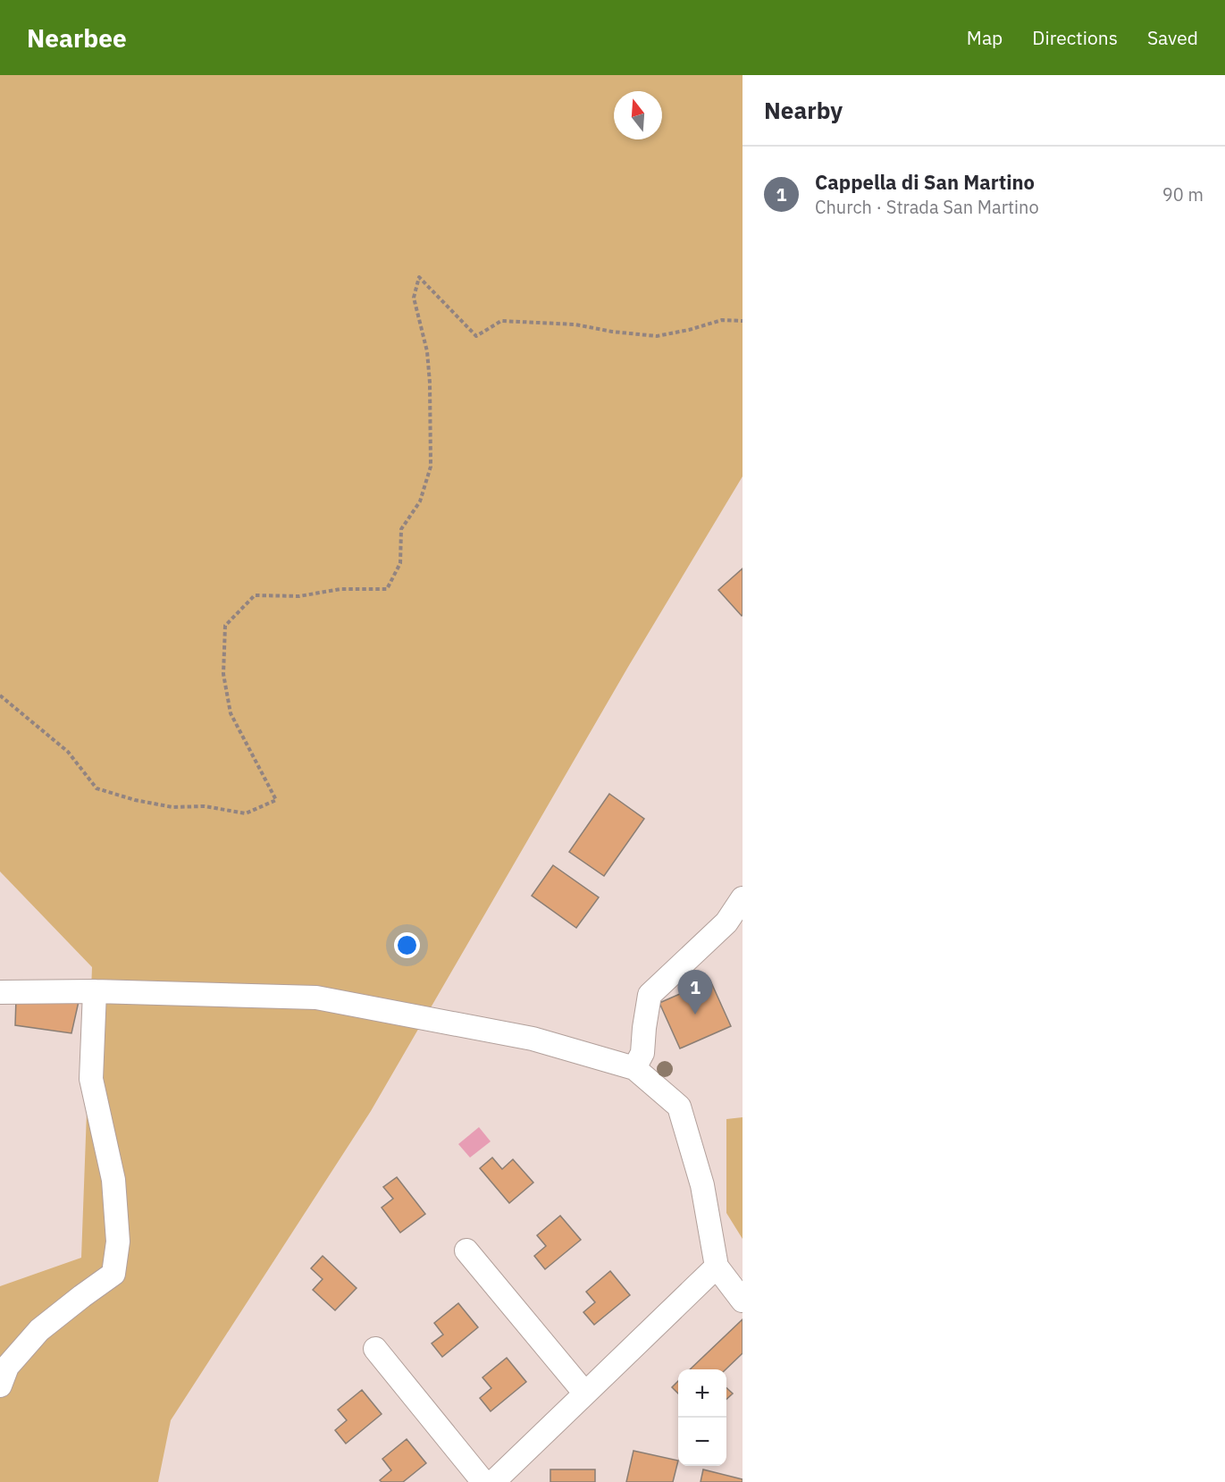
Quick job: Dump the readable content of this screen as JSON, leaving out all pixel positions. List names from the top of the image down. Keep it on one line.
{"north":"top","page":{"header":"Nearbee","nav":["Map","Directions","Saved"],"heading":"Nearby","list":[{"mark":"1","name":"Cappella di San Martino","note":"Church · Strada San Martino","value":"90 m"}],"pins":"1","map_buttons":["+","−"]}}
